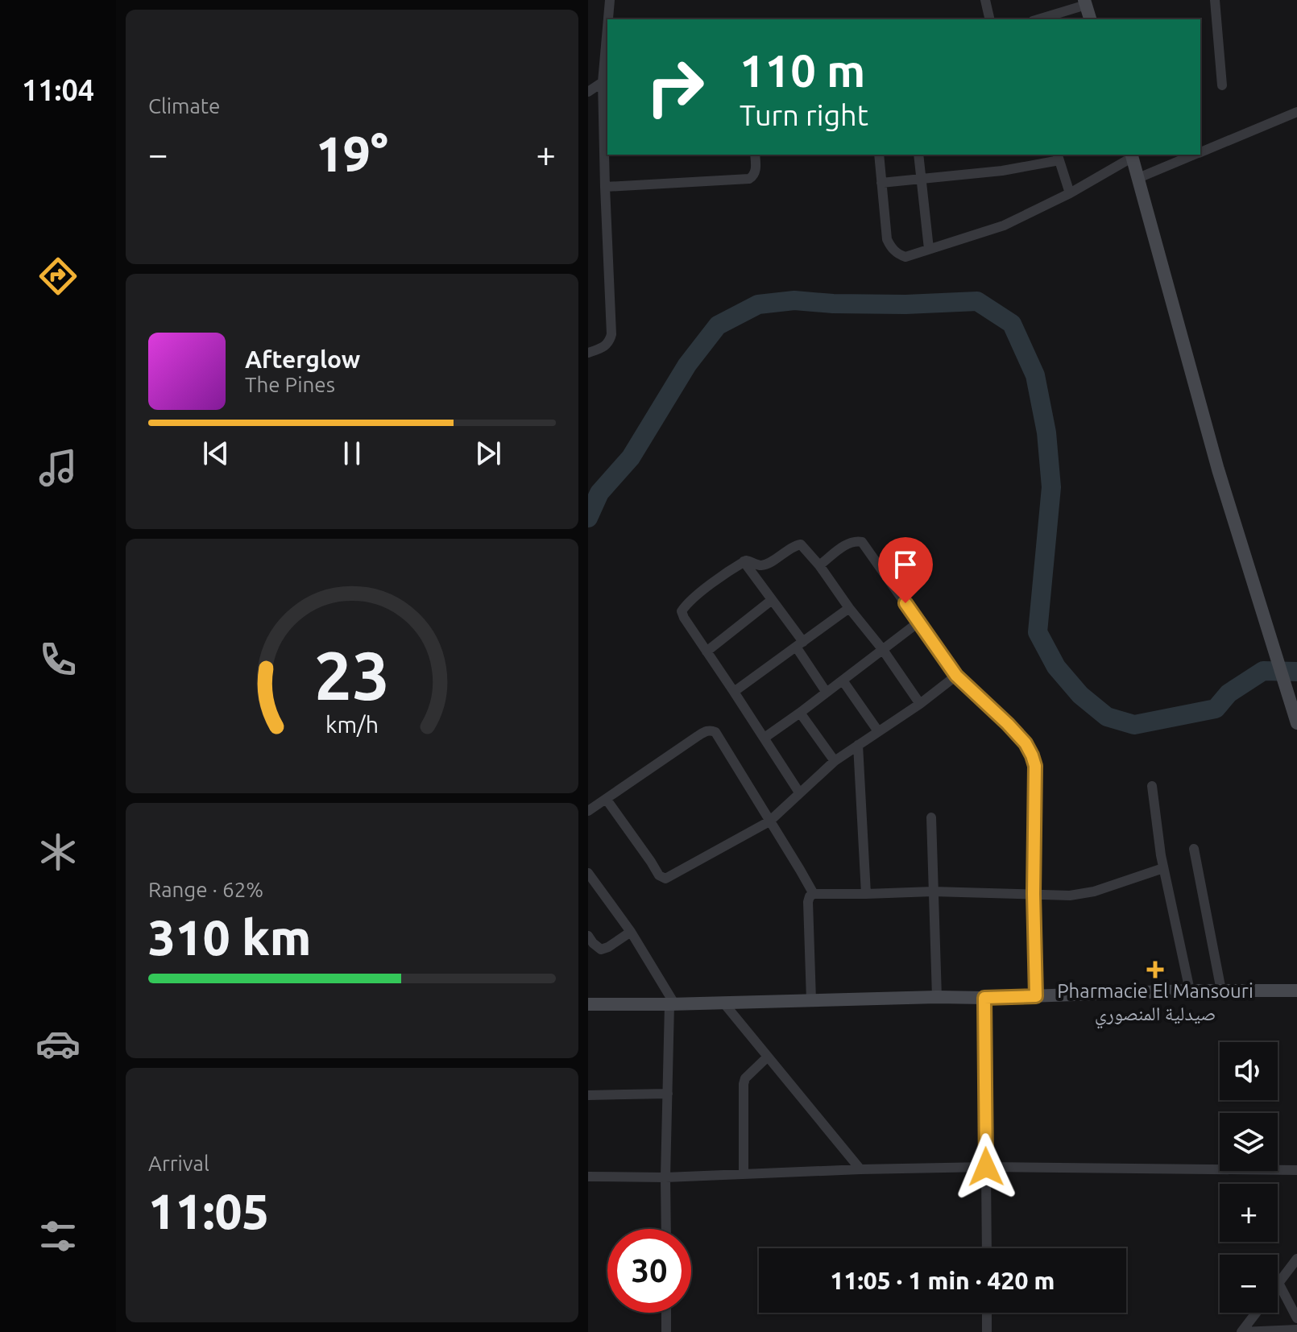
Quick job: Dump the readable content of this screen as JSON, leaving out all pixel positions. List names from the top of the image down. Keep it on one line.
{"places":{"health":["Pharmacie El Mansouri صيدلية المنصوري"]},"page":{"tabs":"11:04","tile":["Climate",["Range · 62%","310 km"],["Arrival","11:05"]],"turn":["110 m","Turn right"],"heat":["−","19°","+"],"song":["Afterglow","The Pines"],"map_buttons":["+","−"],"limit":"30","trip":"11:05 · 1 min · 420 m","gauge":["23","km/h"]}}
